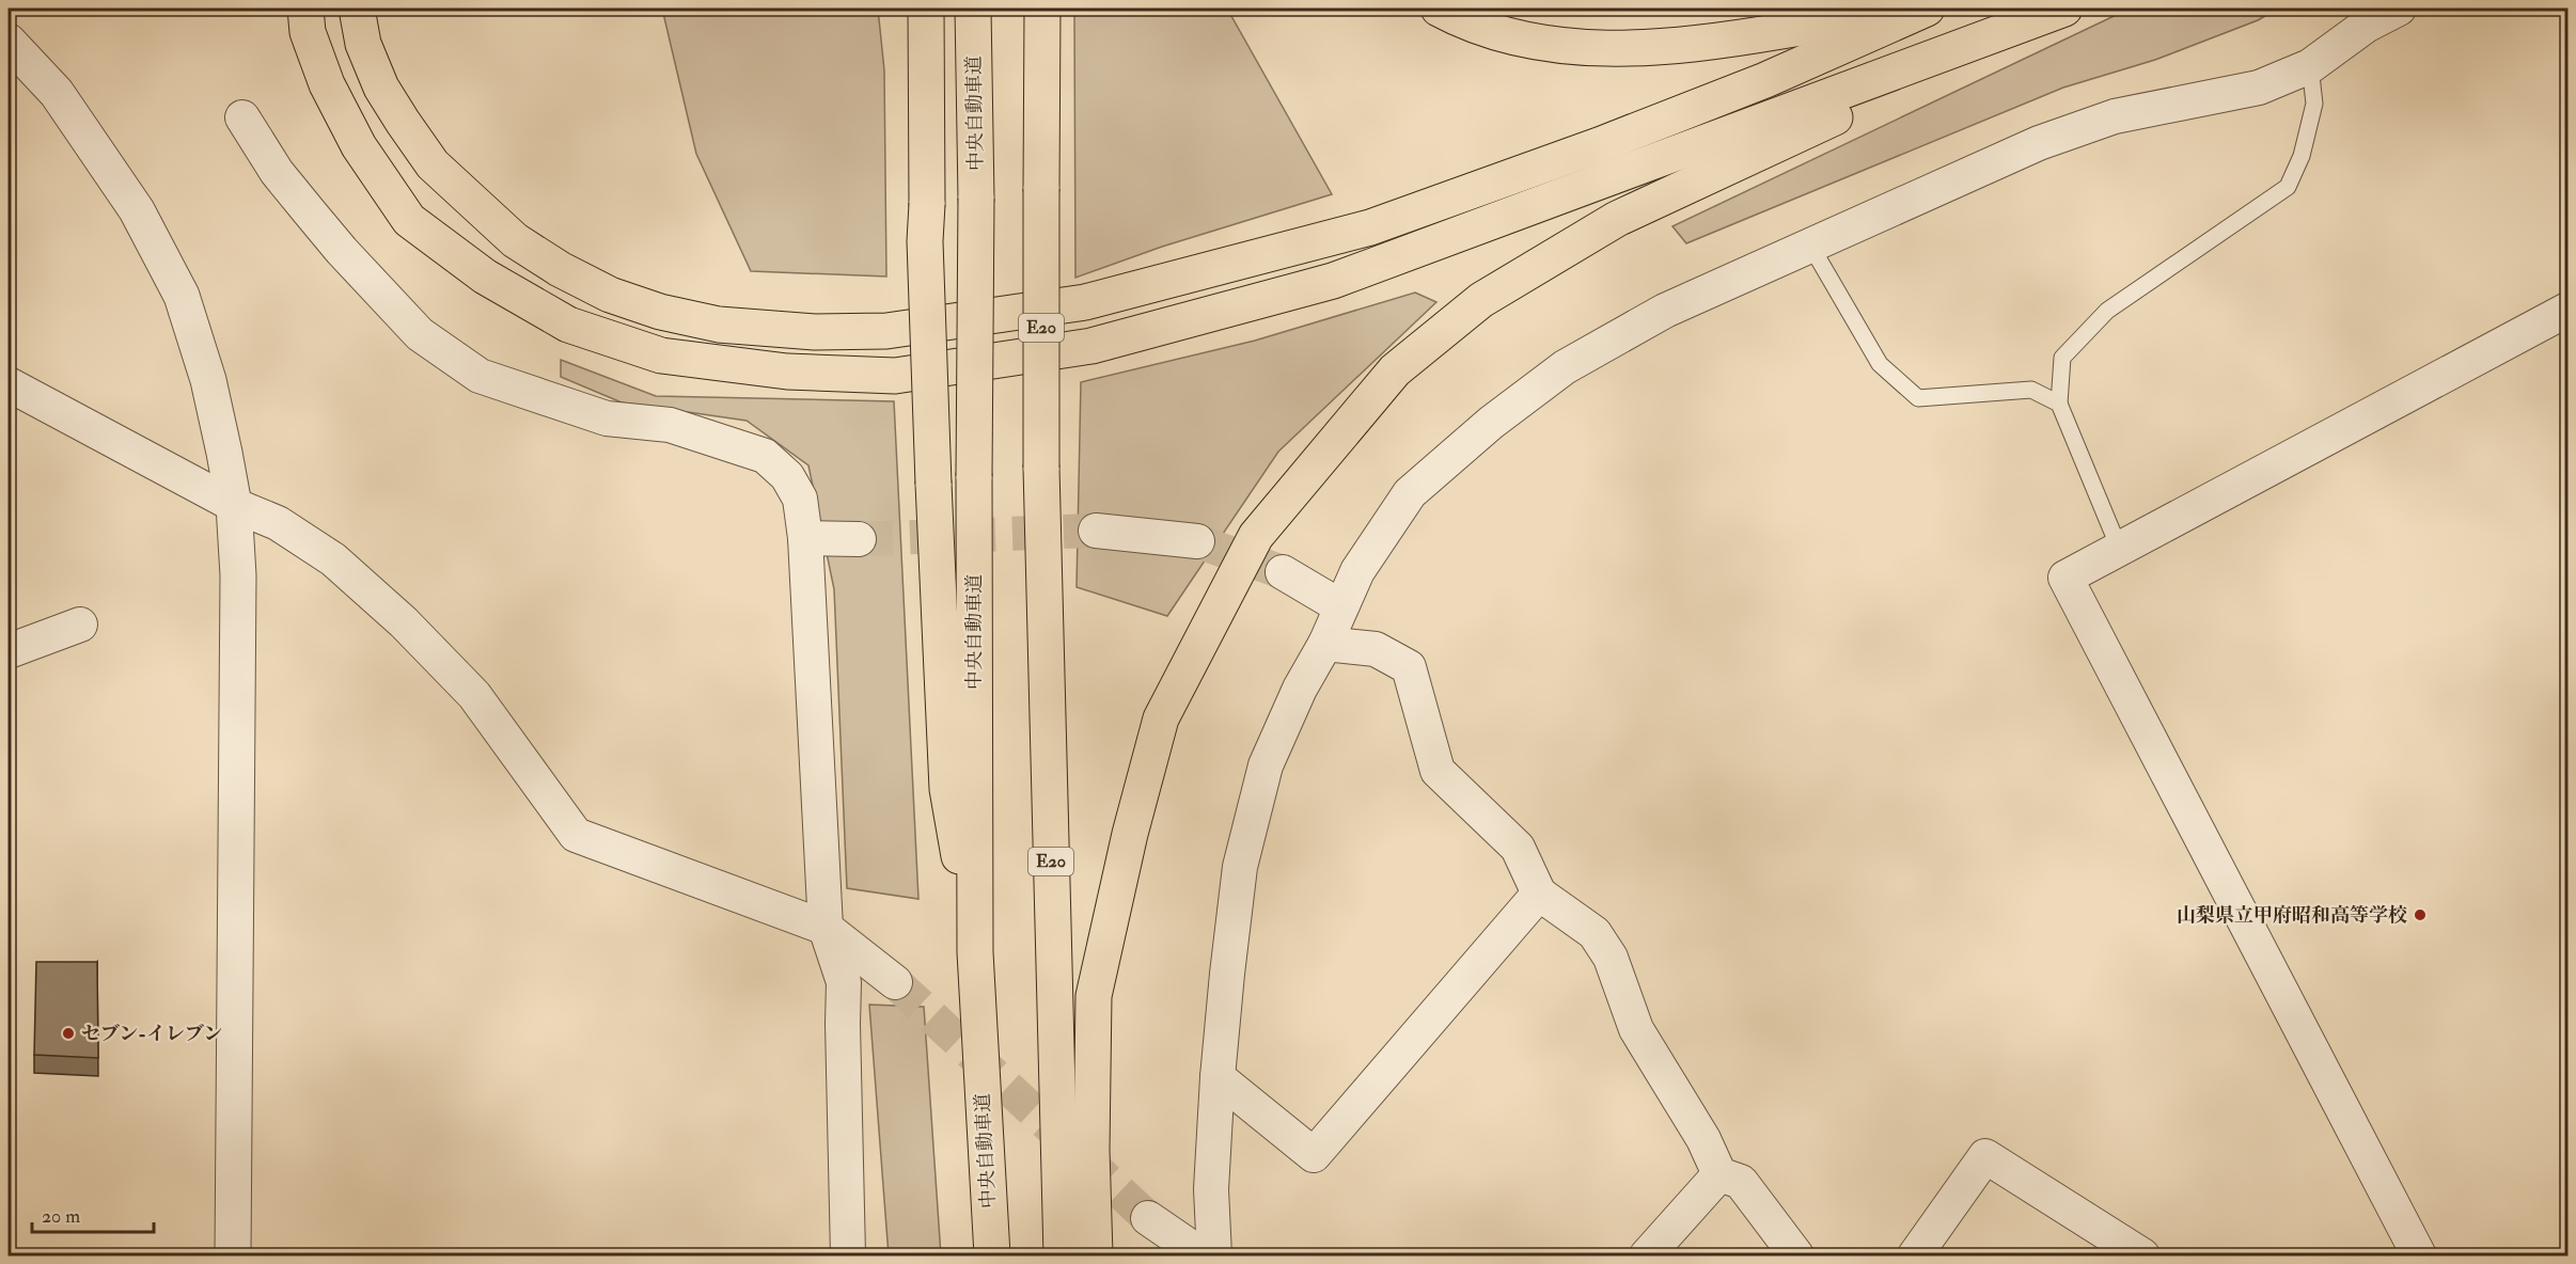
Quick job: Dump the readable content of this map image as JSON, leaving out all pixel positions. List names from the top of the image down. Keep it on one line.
{"streets":{"highway":["中央自動車道","E20"]},"places":["山梨県立甲府昭和高等学校","セブン-イレブン"],"scale_bar":"20 m"}
